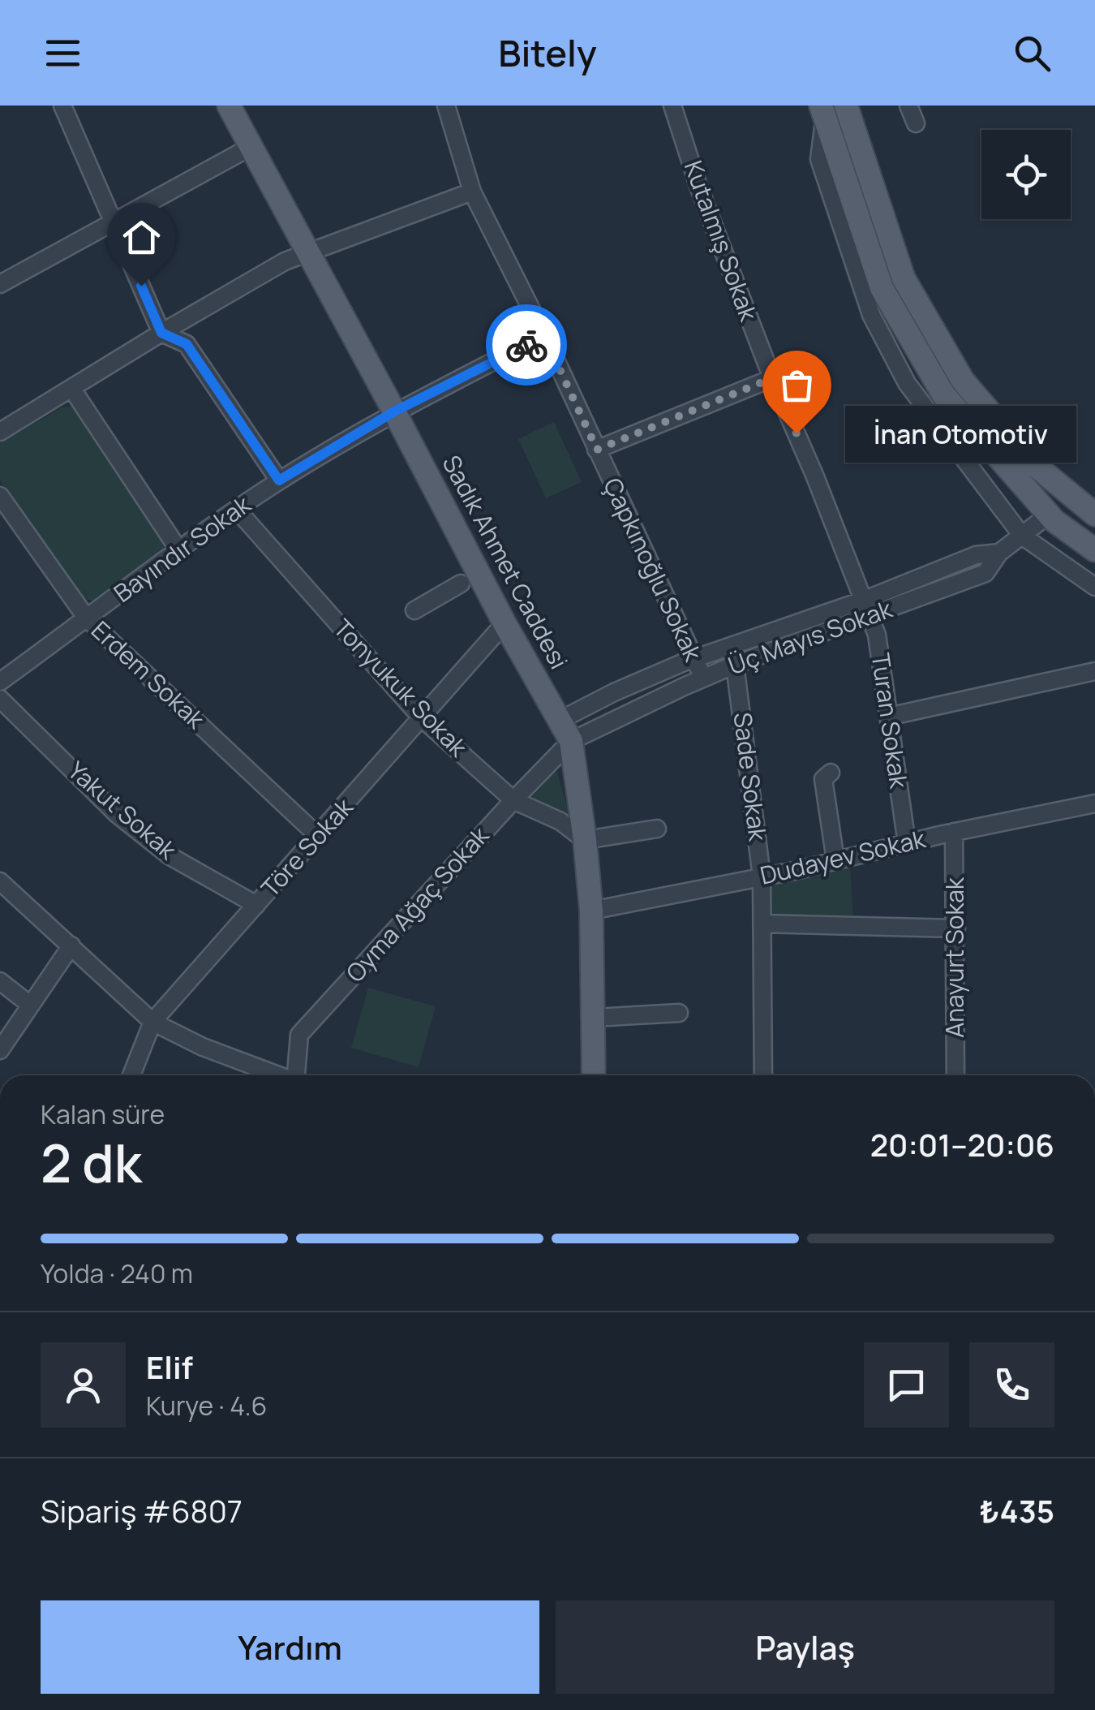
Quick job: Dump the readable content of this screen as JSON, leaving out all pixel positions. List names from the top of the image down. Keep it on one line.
{"streets":{"main road":["Sadık Ahmet Caddesi"],"street":["Kutalmış Sokak","Bayındır Sokak","Çapkınoğlu Sokak","Üç Mayıs Sokak","Erdem Sokak","Tonyukuk Sokak","Turan Sokak","Sade Sokak","Yakut Sokak","Töre Sokak","Dudayev Sokak","Oyma Ağaç Sokak","Anayurt Sokak"]},"crossings":[["Kutalmış Sokak","Üç Mayıs Sokak"],["Kutalmış Sokak","Turan Sokak"],["Bayındır Sokak","Sadık Ahmet Caddesi"],["Bayındır Sokak","Çapkınoğlu Sokak"],["Bayındır Sokak","Erdem Sokak"],["Bayındır Sokak","Tonyukuk Sokak"],["Sadık Ahmet Caddesi","Üç Mayıs Sokak"],["Sadık Ahmet Caddesi","Tonyukuk Sokak"],["Sadık Ahmet Caddesi","Töre Sokak"],["Sadık Ahmet Caddesi","Dudayev Sokak"],["Sadık Ahmet Caddesi","Oyma Ağaç Sokak"],["Çapkınoğlu Sokak","Üç Mayıs Sokak"],["Üç Mayıs Sokak","Turan Sokak"],["Üç Mayıs Sokak","Sade Sokak"],["Üç Mayıs Sokak","Oyma Ağaç Sokak"],["Erdem Sokak","Töre Sokak"],["Tonyukuk Sokak","Töre Sokak"],["Tonyukuk Sokak","Oyma Ağaç Sokak"],["Turan Sokak","Dudayev Sokak"],["Sade Sokak","Dudayev Sokak"],["Yakut Sokak","Töre Sokak"],["Dudayev Sokak","Anayurt Sokak"]],"places":["İnan Otomotiv"],"page":{"header":"Bitely","bubble":"İnan Otomotiv","heading":["2 dk","Kalan süre","20:01–20:06"],"panel":["Elif","Kurye · 4.6","Sipariş #6807","₺435"],"bar":"Yolda · 240 m","buttons":["Yardım","Paylaş"]}}
